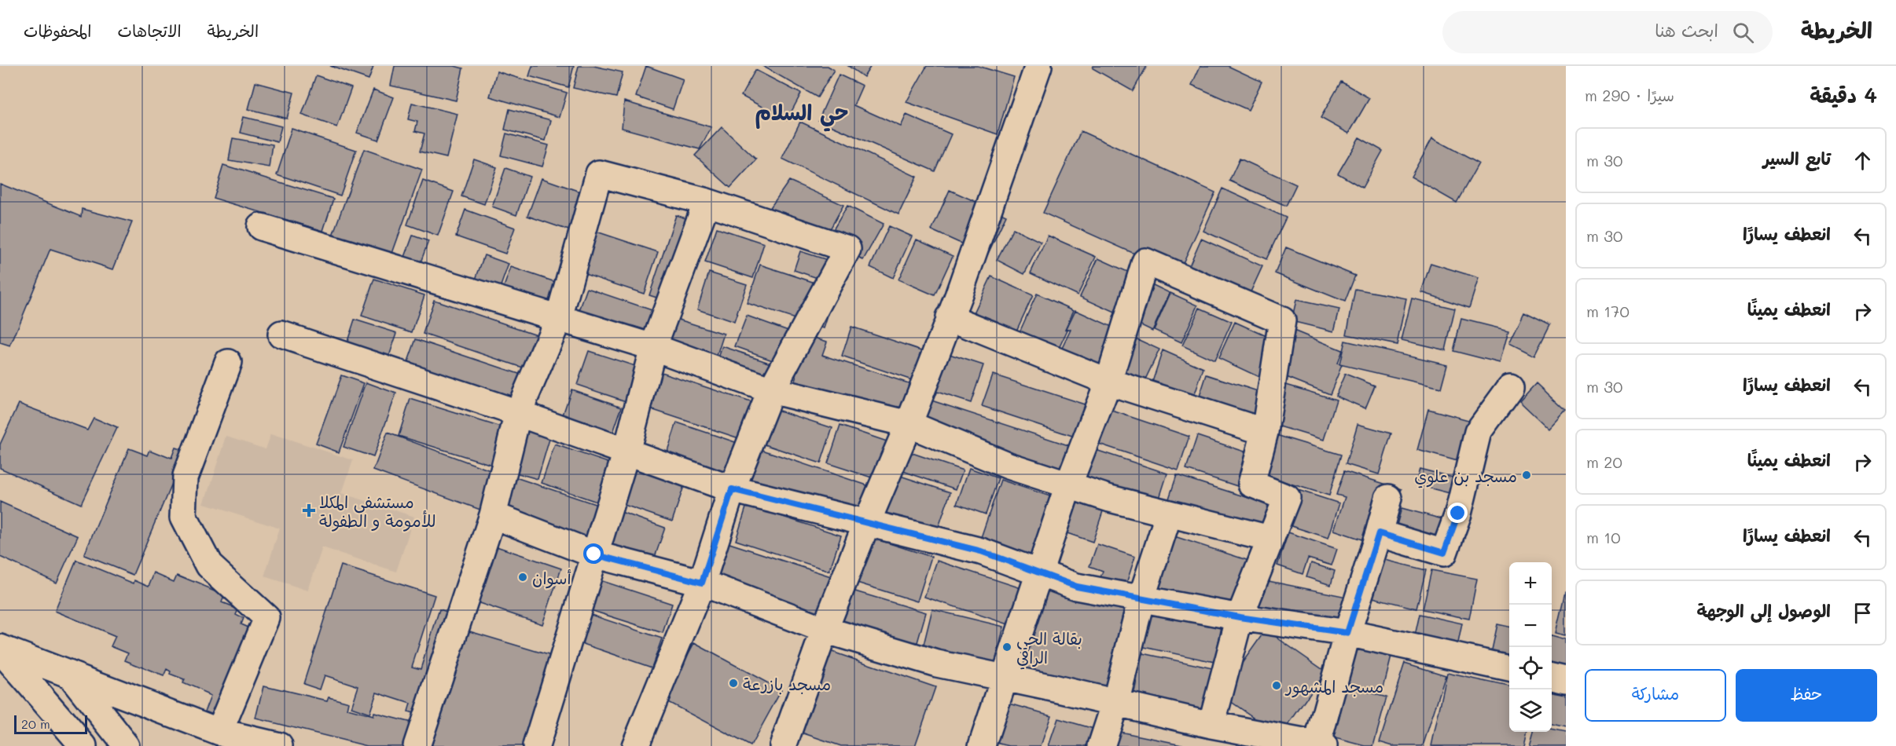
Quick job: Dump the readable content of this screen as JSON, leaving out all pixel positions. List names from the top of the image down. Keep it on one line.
{"districts":["حي السلام"],"places":{"other":["مسجد بن علوي","أسوان","بقالة الحي الراقي","مسجد بازرعة","مسجد المشهور"],"health":["مستشفى المكلا للأمومة و الطفولة"]},"scale_bar":"20 m","page":{"header":"الخريطة","search":"ابحث هنا","nav":["الخريطة","الاتجاهات","المحفوظات"],"heading":["4 دقيقة","سيرًا · 290 m"],"list":[["تابع السير","30 m"],["انعطف يسارًا","30 m"],["انعطف يمينًا","170 m"],["انعطف يسارًا","30 m"],["انعطف يمينًا","20 m"],["انعطف يسارًا","10 m"],"الوصول إلى الوجهة"],"map_buttons":["+","−"],"buttons":["حفظ","مشاركة"],"scale":"20 m"}}
